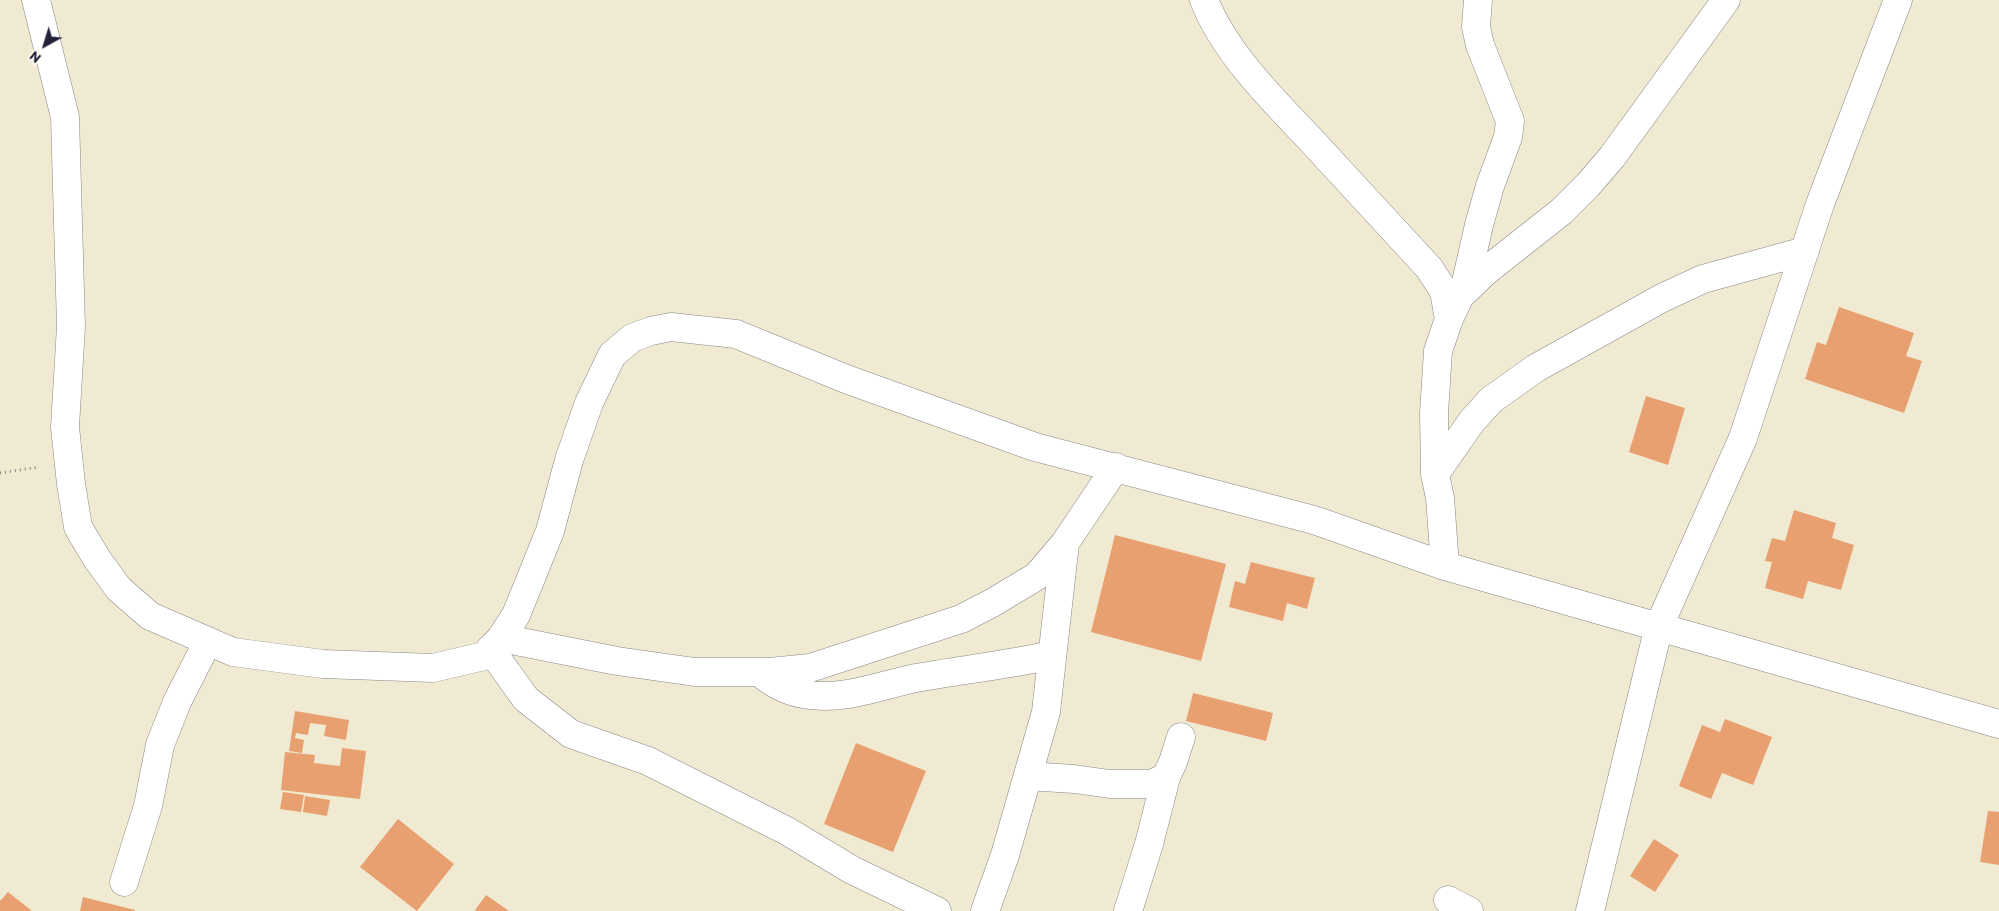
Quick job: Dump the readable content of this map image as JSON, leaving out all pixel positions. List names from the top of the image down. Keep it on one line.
{"north":"bottom left"}
